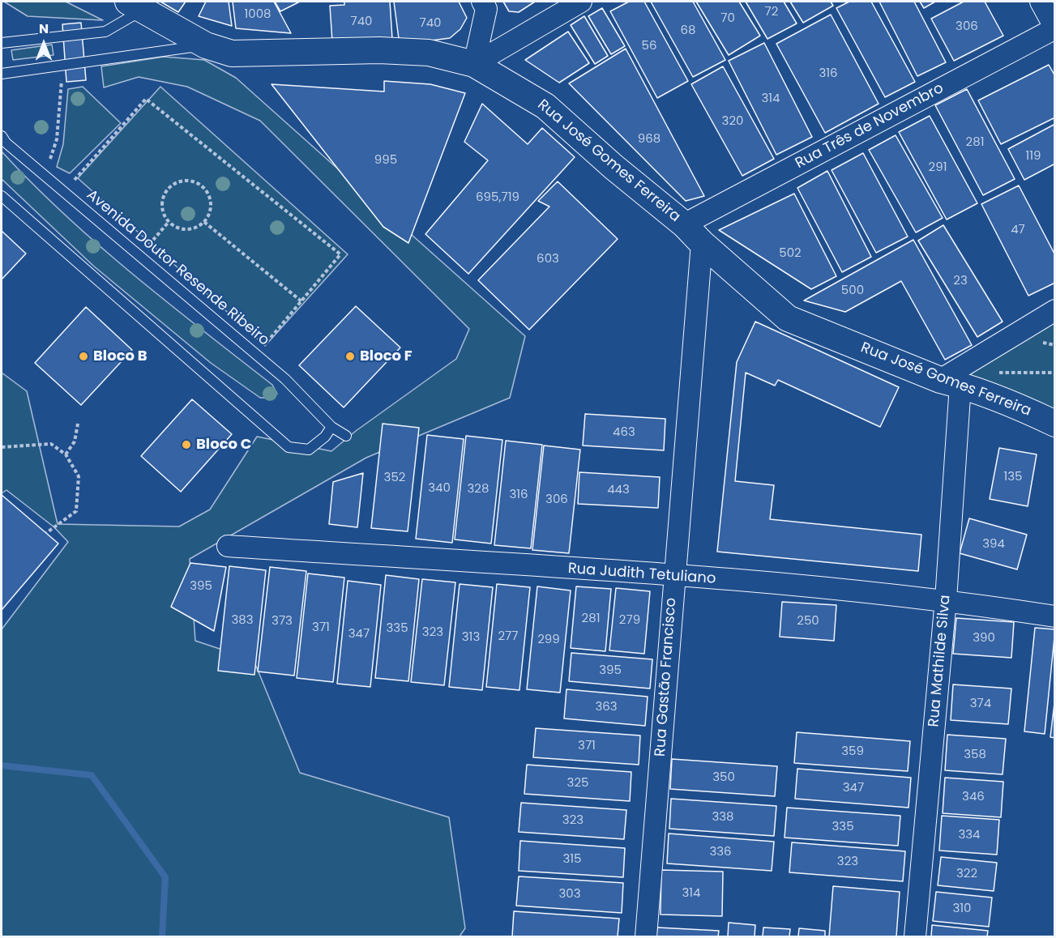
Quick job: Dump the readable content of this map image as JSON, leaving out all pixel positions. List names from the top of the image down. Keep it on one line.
{"streets":{"street":["Rua Três de Novembro","Rua José Gomes Ferreira","Rua Judith Tetuliano","Rua Mathilde Silva","Rua Gastão Francisco"],"lane":["Avenida Doutor Resende Ribeiro"]},"crossings":[["Rua Três de Novembro","Rua José Gomes Ferreira"],["Rua José Gomes Ferreira","Rua Mathilde Silva"],["Rua José Gomes Ferreira","Rua Gastão Francisco"],["Rua Judith Tetuliano","Rua Mathilde Silva"],["Rua Judith Tetuliano","Rua Gastão Francisco"]],"places":["Bloco B","Bloco F","Bloco C"],"house_numbers":["72","1008","70","740","740","306","68","56","316","314","320","968","281","119","995","291","695,719","47","502","603","23","500","463","135","352","340","328","443","316","306","394","395","281","383","279","373","250","371","335","323","347","277","313","390","299","395","374","363","371","359","358","350","325","347","346","338","323","335","334","336","315","323","322","314","303","310"],"north":"top"}
